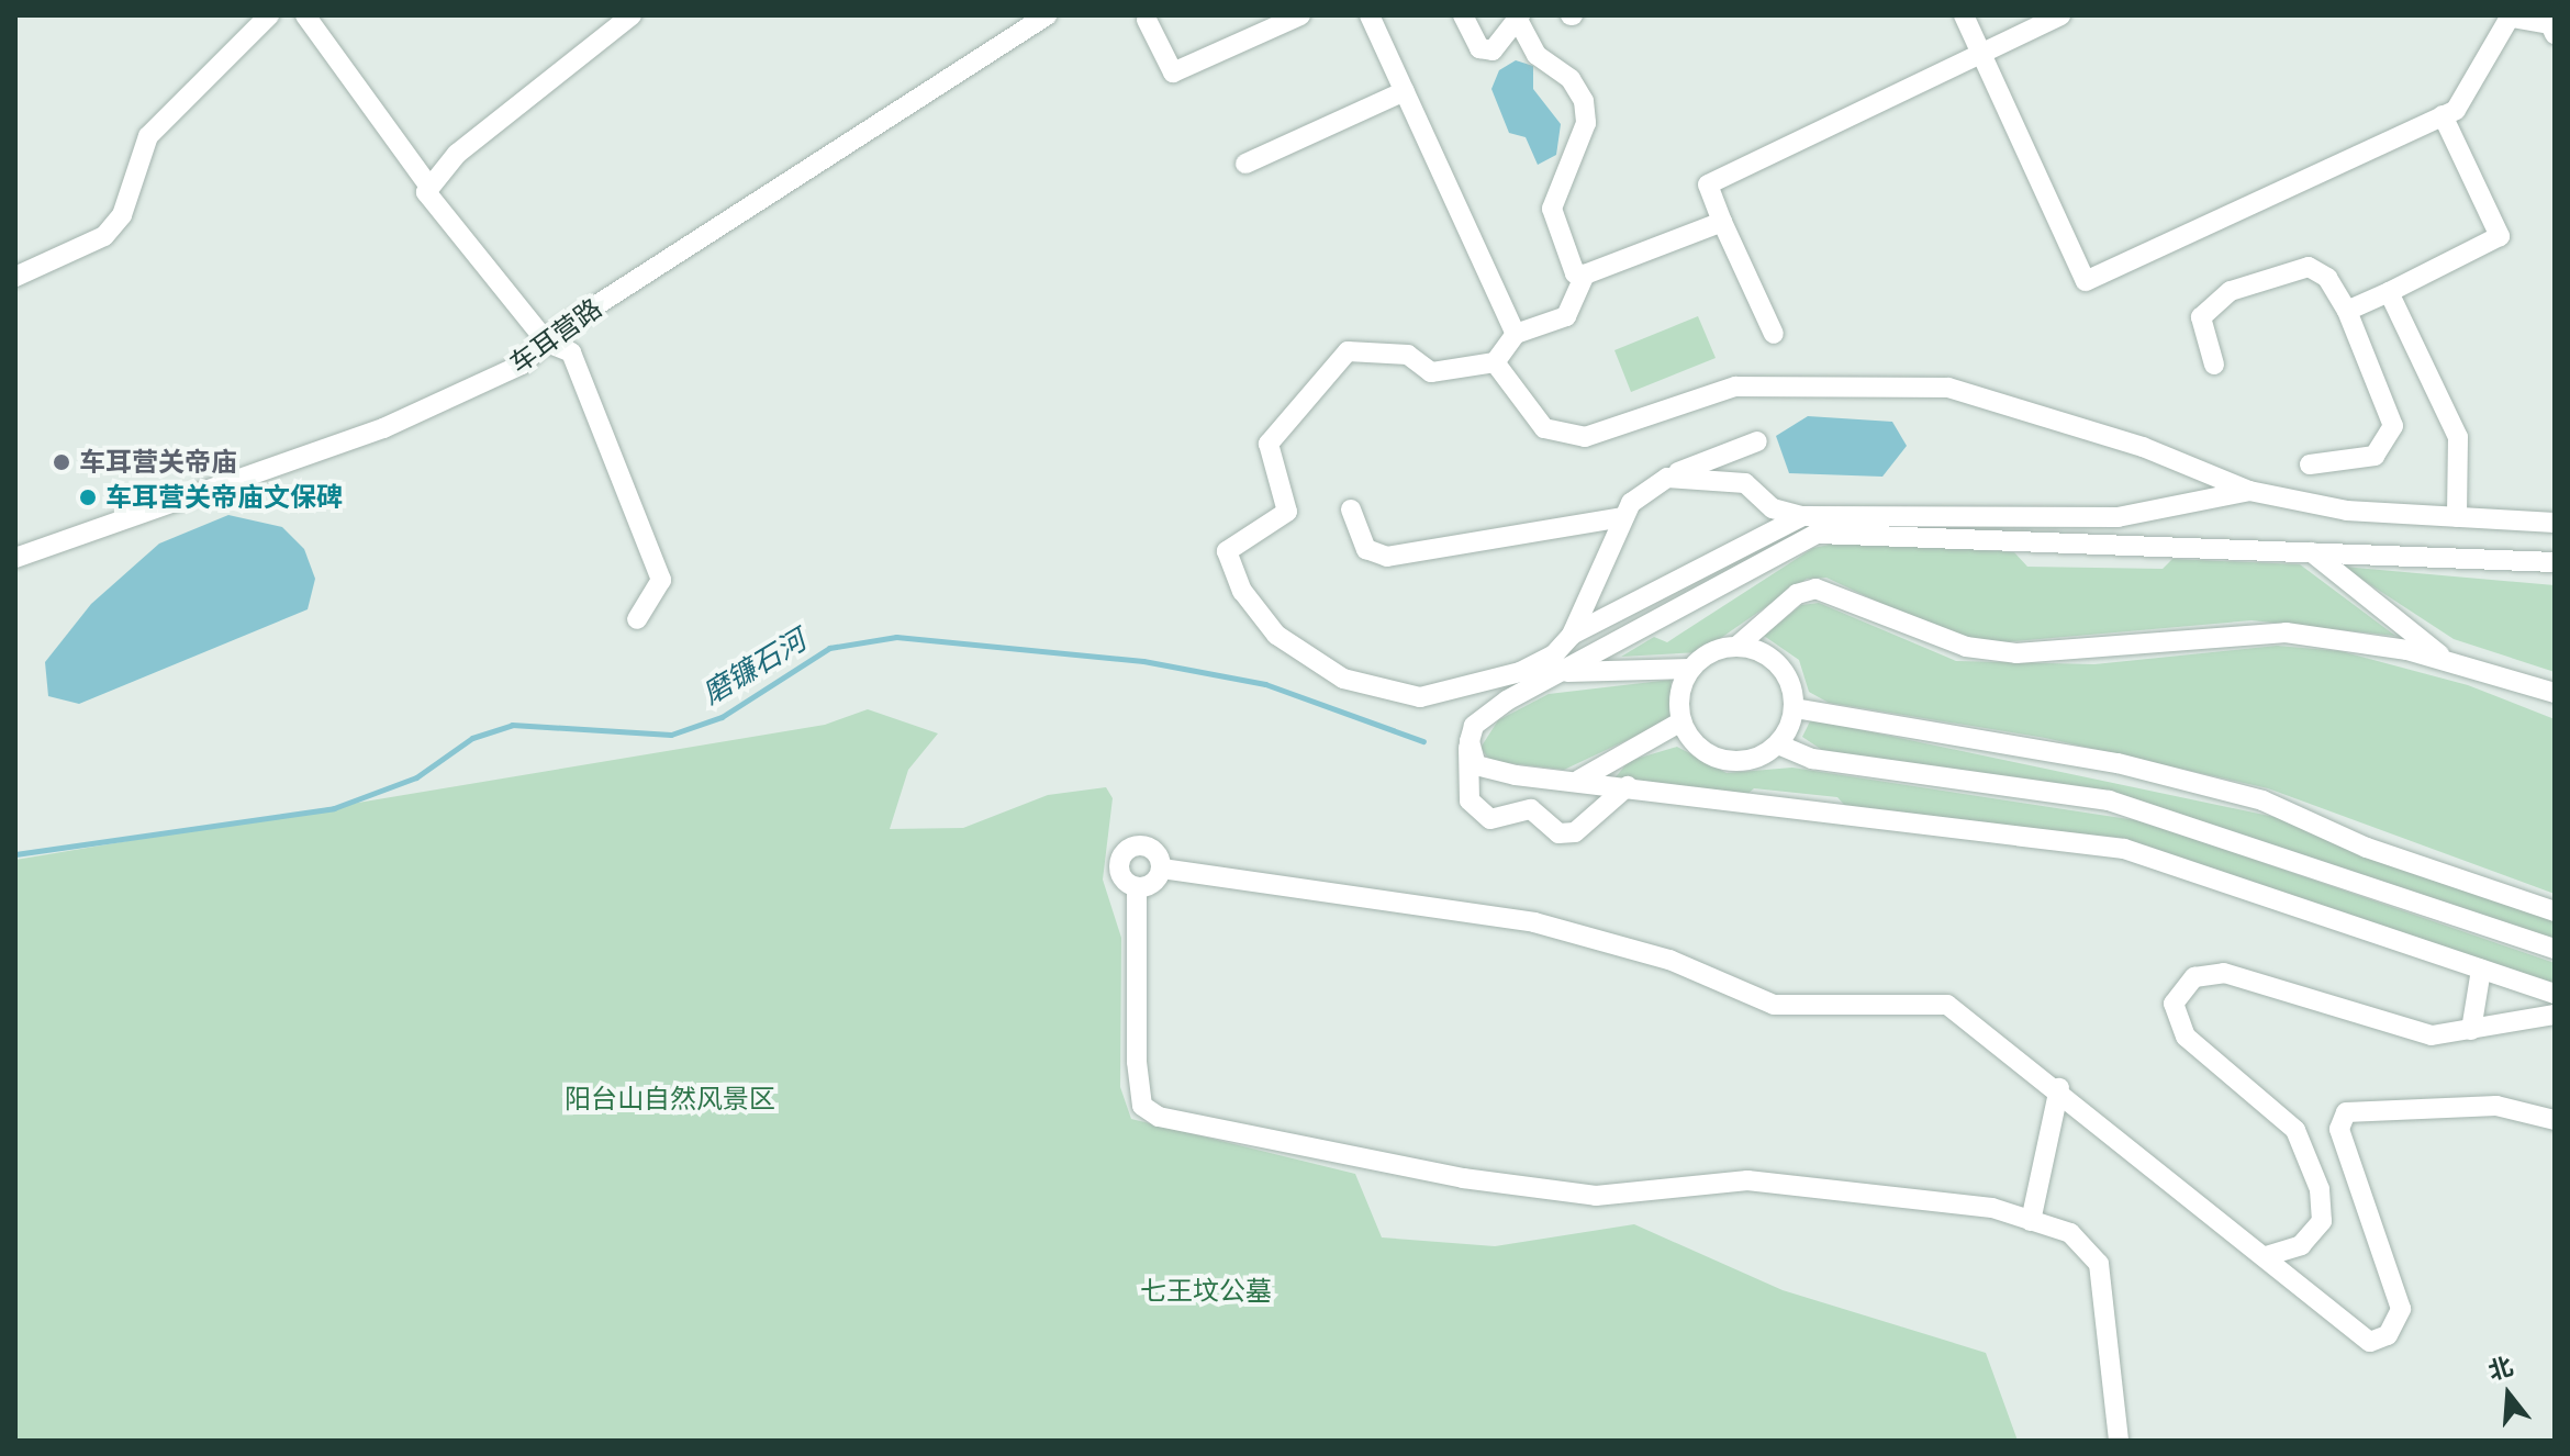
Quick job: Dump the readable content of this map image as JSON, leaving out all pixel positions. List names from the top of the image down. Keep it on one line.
{"streets":{"street":["车耳营路"]},"water":["磨镰石河"],"parks":["阳台山自然风景区","七王坟公墓"],"places":["车耳营关帝庙","车耳营关帝庙文保碑"],"north":"top"}
